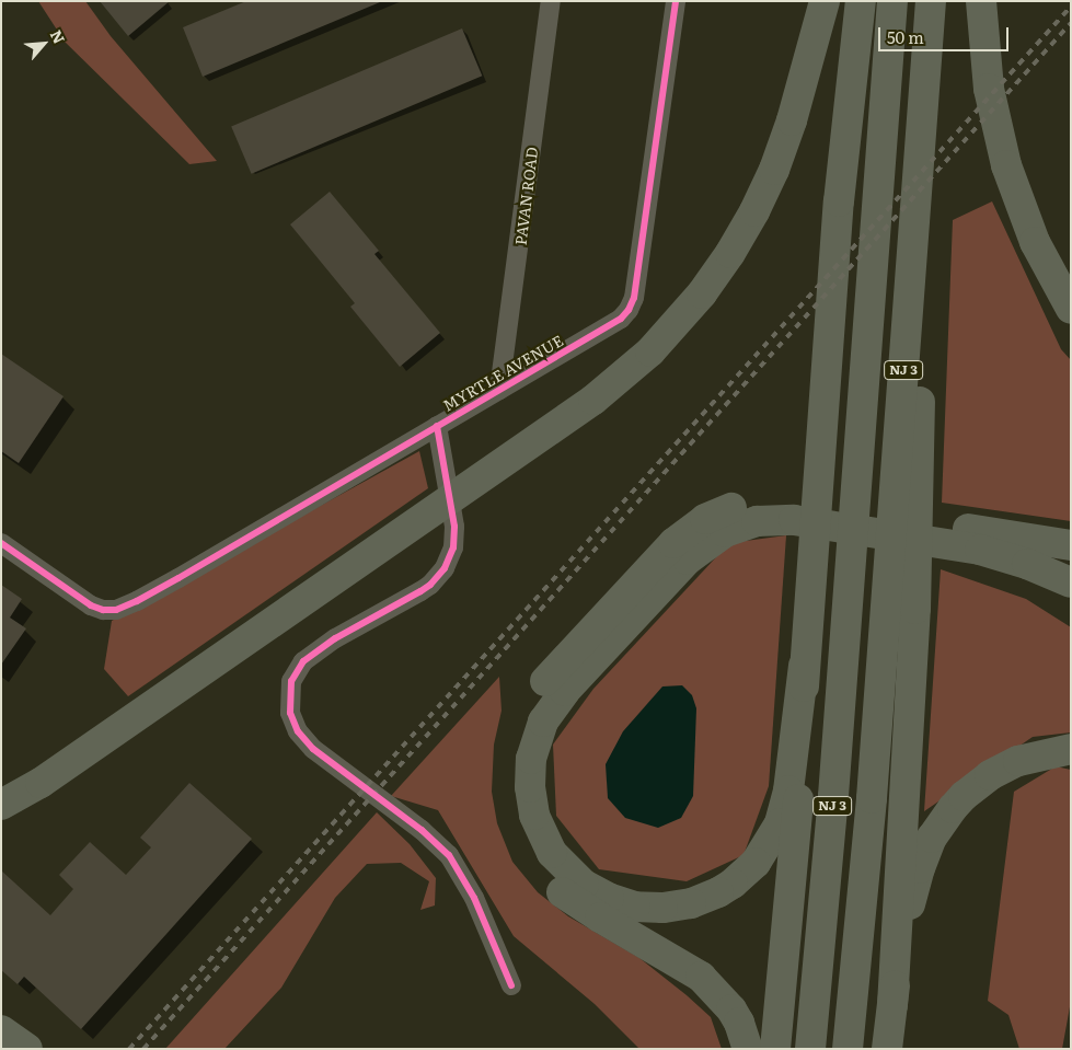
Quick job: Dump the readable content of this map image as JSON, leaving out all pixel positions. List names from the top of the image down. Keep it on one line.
{"streets":{"highway":["NJ 3"],"street":["PAVAN ROAD","MYRTLE AVENUE"]},"crossings":[["PAVAN ROAD","MYRTLE AVENUE"]],"scale_bar":"50 m","north":"top right"}
